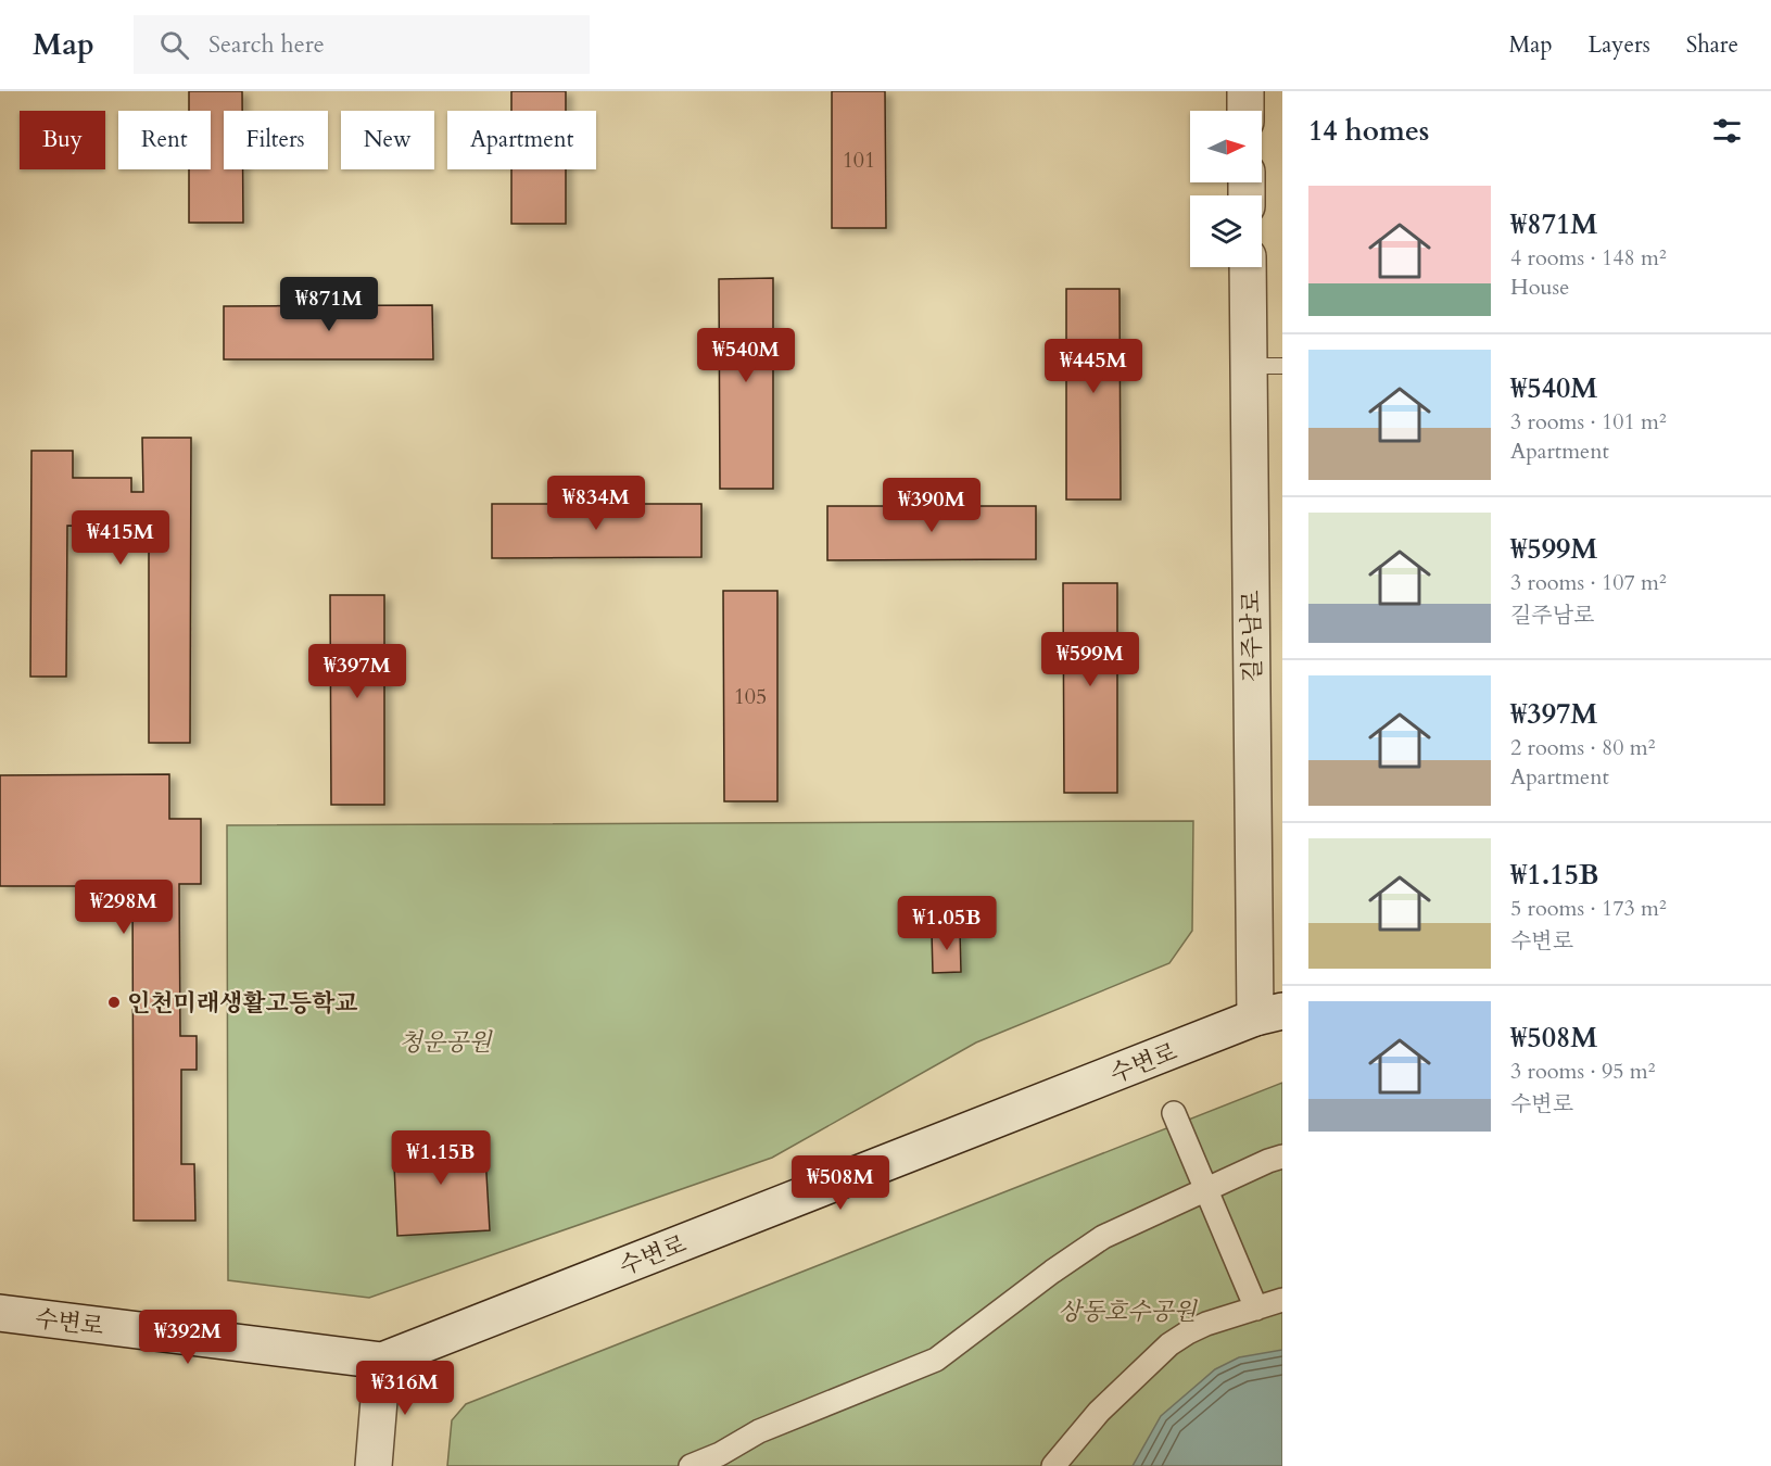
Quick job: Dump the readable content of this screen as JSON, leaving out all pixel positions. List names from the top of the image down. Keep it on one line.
{"streets":{"main road":["길주남로","수변로"]},"crossings":[["길주남로","수변로"]],"parks":["청운공원","상동호수공원"],"places":["인천미래생활고등학교"],"house_numbers":["101","105"],"north":"right","page":{"header":"Map","search":"Search here","nav":["Map","Layers","Share"],"heading":"14 homes","chip":["Buy","Rent","Filters","New","Apartment"],"list":[{"name":"₩871M","note":"4 rooms · 148 m² · House"},{"name":"₩540M","note":"3 rooms · 101 m² · Apartment"},{"name":"₩599M","note":"3 rooms · 107 m² · 길주남로"},{"name":"₩397M","note":"2 rooms · 80 m² · Apartment"},{"name":"₩1.15B","note":"5 rooms · 173 m² · 수변로"},{"name":"₩508M","note":"3 rooms · 95 m² · 수변로"}],"price":["₩871M","₩540M","₩445M","₩834M","₩390M","₩415M","₩599M","₩397M","₩298M","₩1.05B","₩1.15B","₩508M","₩392M","₩316M"]}}
